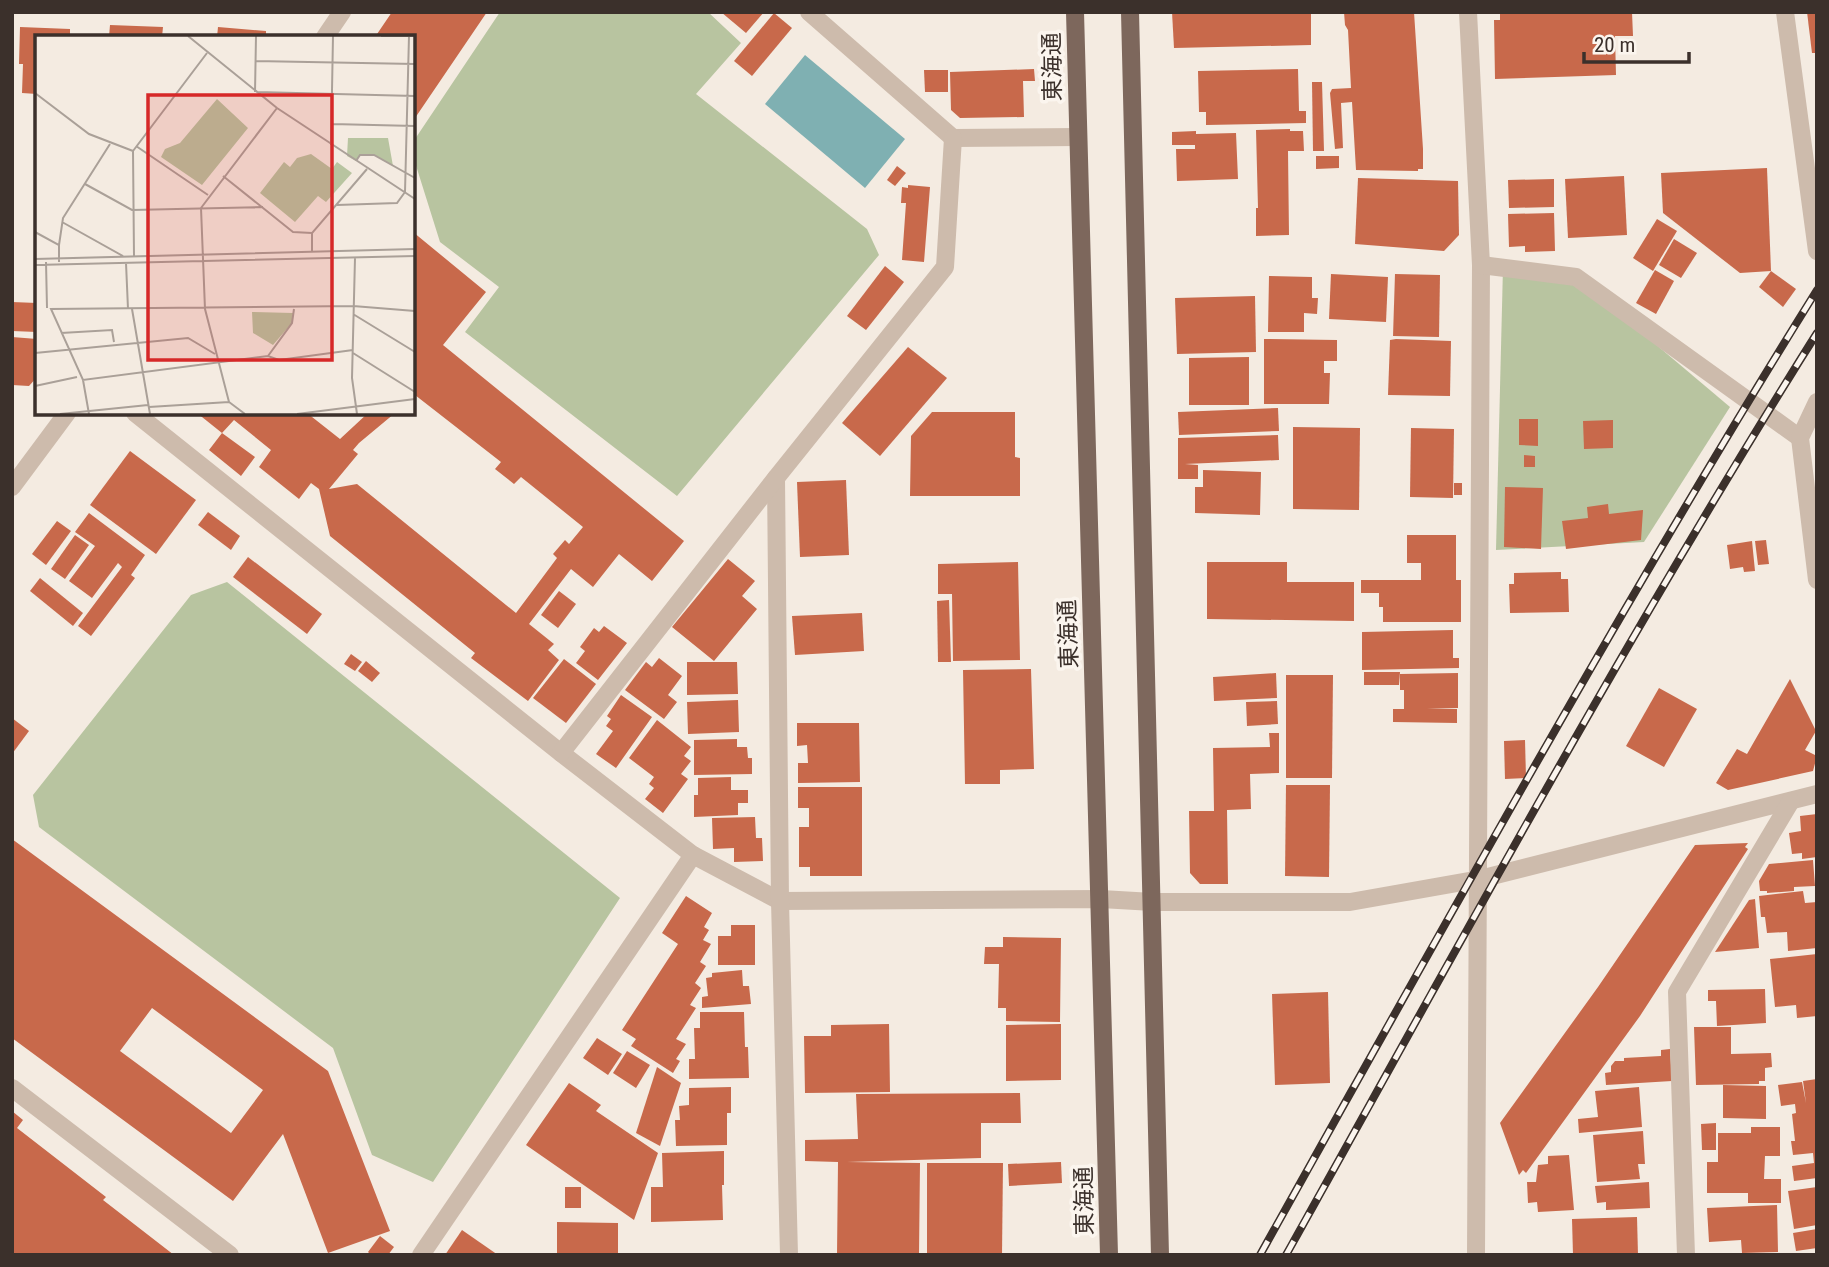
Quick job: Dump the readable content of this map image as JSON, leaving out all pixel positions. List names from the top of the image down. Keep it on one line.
{"streets":{"main road":["東海通"]},"scale_bar":"20 m"}
